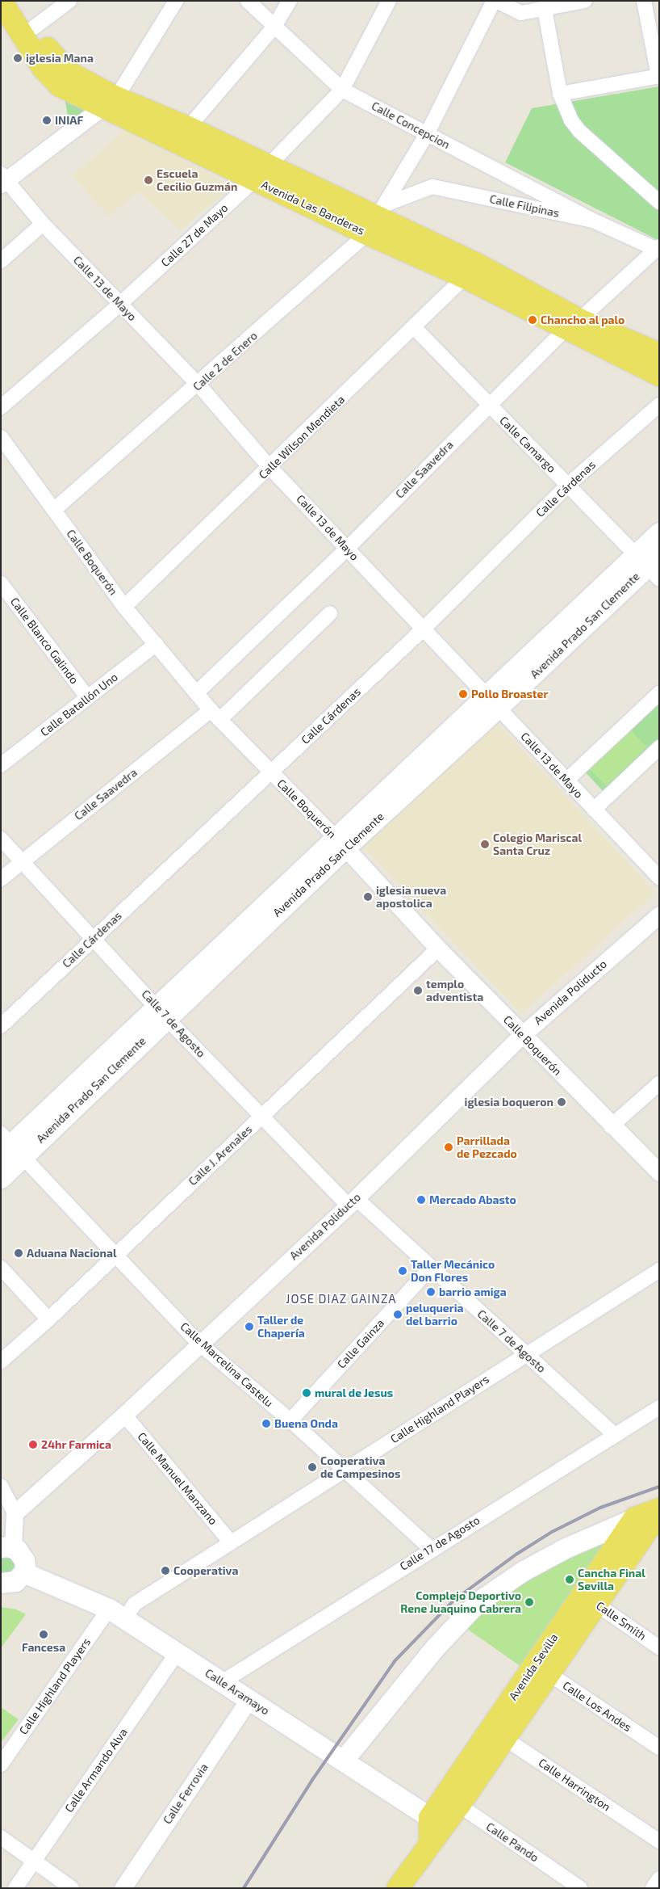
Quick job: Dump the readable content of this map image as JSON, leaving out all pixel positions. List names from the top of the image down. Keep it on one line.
{"streets":{"main road":["Avenida Las Banderas","Avenida Prado San Clemente","Avenida Sevilla","Calle Aramayo"],"street":["Calle Concepcion","Calle Filipinas","Calle 27 de Mayo","Calle 13 de Mayo","Calle 2 de Enero","Calle Wilson Mendieta","Calle Camargo","Calle Saavedra","Calle Cárdenas","Calle Boquerón","Calle Blanco Galindo","Calle Batallón Uno","Avenida Poliducto","Calle 7 de Agosto","Calle J. Arenales","Calle Gainza","Calle Marcelina Castelu","Calle Highland Players","Calle Manuel Manzano","Calle 17 de Agosto","Calle Smith","Calle Los Andes","Calle Armando Alva","Calle Harrington","Calle Ferrovia","Calle Pando"]},"crossings":[["Calle Concepcion","Calle Filipinas"],["Calle Concepcion","Calle 27 de Mayo"],["Calle Filipinas","Avenida Las Banderas"],["Calle Filipinas","Calle 2 de Enero"],["Calle Filipinas","Calle Saavedra"],["Avenida Las Banderas","Calle 27 de Mayo"],["Avenida Las Banderas","Calle 2 de Enero"],["Avenida Las Banderas","Calle Wilson Mendieta"],["Avenida Las Banderas","Calle Saavedra"],["Calle 27 de Mayo","Calle 13 de Mayo"],["Calle 13 de Mayo","Calle 2 de Enero"],["Calle 13 de Mayo","Calle Wilson Mendieta"],["Calle 13 de Mayo","Calle Saavedra"],["Calle 13 de Mayo","Calle Cárdenas"],["Calle 13 de Mayo","Avenida Prado San Clemente"],["Calle 2 de Enero","Calle Boquerón"],["Calle Wilson Mendieta","Calle Camargo"],["Calle Wilson Mendieta","Calle Boquerón"],["Calle Camargo","Calle Saavedra"],["Calle Camargo","Calle Cárdenas"],["Calle Camargo","Avenida Prado San Clemente"],["Calle Saavedra","Calle Boquerón"],["Calle Saavedra","Calle 7 de Agosto"],["Calle Cárdenas","Calle Boquerón"],["Calle Cárdenas","Calle 7 de Agosto"],["Calle Boquerón","Avenida Prado San Clemente"],["Calle Boquerón","Calle Batallón Uno"],["Calle Boquerón","Avenida Poliducto"],["Calle Boquerón","Calle J. Arenales"],["Avenida Prado San Clemente","Calle 7 de Agosto"],["Avenida Prado San Clemente","Calle Marcelina Castelu"],["Calle Blanco Galindo","Calle Batallón Uno"],["Avenida Poliducto","Calle 7 de Agosto"],["Avenida Poliducto","Calle Marcelina Castelu"],["Avenida Poliducto","Calle Manuel Manzano"],["Calle 7 de Agosto","Calle J. Arenales"],["Calle 7 de Agosto","Calle Gainza"],["Calle 7 de Agosto","Calle Highland Players"],["Calle 7 de Agosto","Calle 17 de Agosto"],["Calle J. Arenales","Calle Marcelina Castelu"],["Calle Gainza","Calle Marcelina Castelu"],["Calle Marcelina Castelu","Calle Highland Players"],["Calle Marcelina Castelu","Calle 17 de Agosto"],["Calle Highland Players","Calle Manuel Manzano"],["Calle Highland Players","Calle Aramayo"],["Calle 17 de Agosto","Calle Aramayo"],["Calle Smith","Avenida Sevilla"],["Avenida Sevilla","Calle Aramayo"],["Avenida Sevilla","Calle Los Andes"],["Avenida Sevilla","Calle Harrington"],["Avenida Sevilla","Calle Pando"],["Calle Aramayo","Calle Armando Alva"],["Calle Aramayo","Calle Ferrovia"]],"districts":["JOSE DIAZ GAINZA"],"places":["iglesia Mana","INIAF","Escuela Cecilio Guzmán","Chancho al palo","Pollo Broaster","Colegio Mariscal Santa Cruz","iglesia nueva apostolica","templo adventista","iglesia boqueron","Parrillada de Pezcado","Mercado Abasto","Aduana Nacional","Taller Mecánico Don Flores","barrio amiga","peluqueria del barrio","Taller de Chapería","mural de Jesus","Buena Onda","24hr Farmica","Cooperativa de Campesinos","Cooperativa","Cancha Final Sevilla","Complejo Deportivo Rene Juaquino Cabrera","Fancesa"]}
